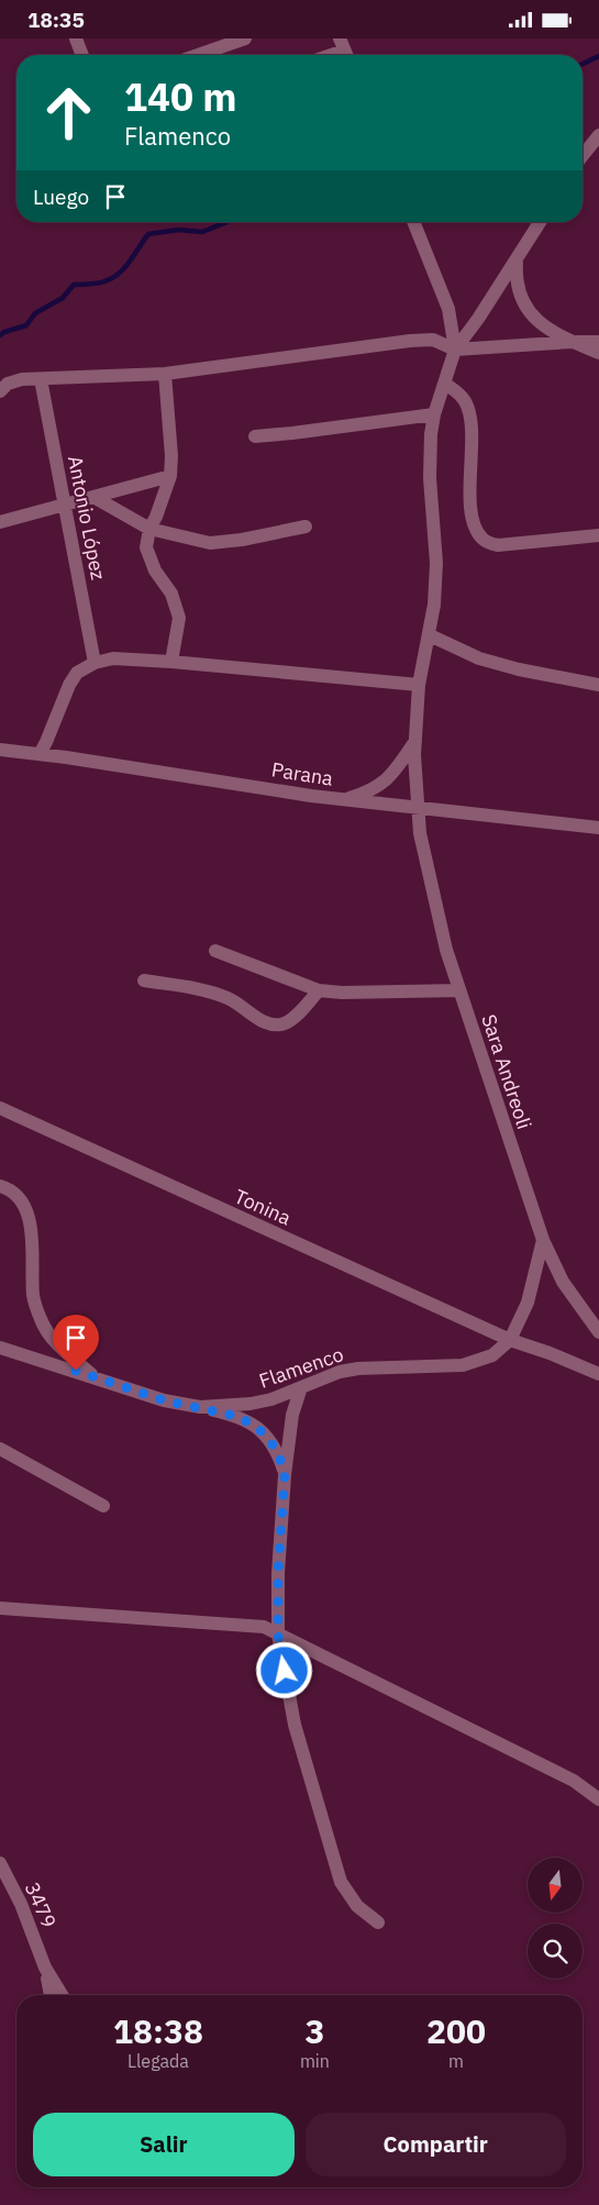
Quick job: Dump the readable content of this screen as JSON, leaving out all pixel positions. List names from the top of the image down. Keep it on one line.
{"streets":{"street":["Antonio López","Parana","Sara Andreoli","Tonina","Flamenco","3479"]},"crossings":[["Parana","Sara Andreoli"],["Sara Andreoli","Flamenco"],["Tonina","Flamenco"]],"north":"bottom","page":{"status":"18:35","turn":["140 m","Flamenco"],"then":"Luego","eta":["18:38","Llegada","3","min","200","m"],"buttons":["Salir","Compartir"]}}
